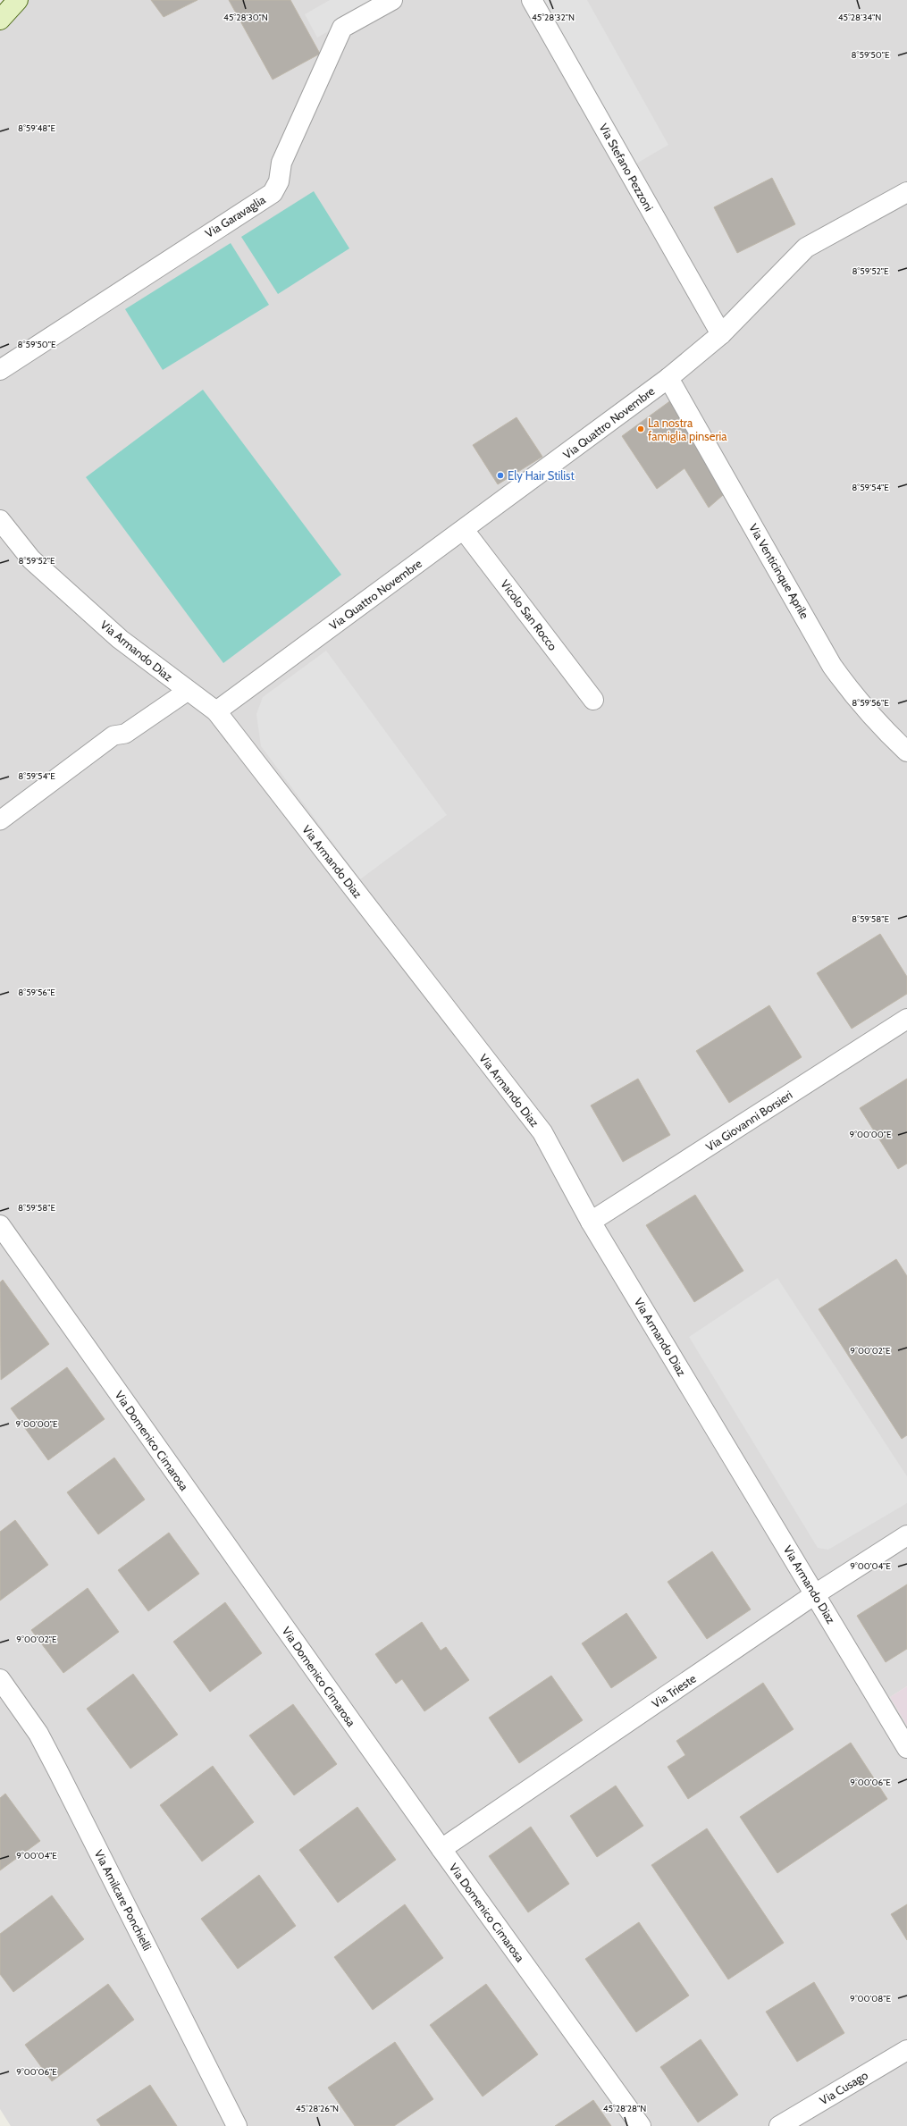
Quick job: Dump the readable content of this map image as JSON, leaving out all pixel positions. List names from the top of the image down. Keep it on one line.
{"streets":{"street":["Via Stefano Pezzoni","Via Garavaglia","Via Quattro Novembre","Via Venticinque Aprile","Vicolo San Rocco","Via Armando Diaz","Via Giovanni Borsieri","Via Domenico Cimarosa","Via Trieste","Via Amilcare Ponchielli","Via Cusago"]},"crossings":[["Via Stefano Pezzoni","Via Quattro Novembre"],["Via Quattro Novembre","Via Venticinque Aprile"],["Via Quattro Novembre","Vicolo San Rocco"],["Via Quattro Novembre","Via Armando Diaz"],["Via Armando Diaz","Via Giovanni Borsieri"],["Via Armando Diaz","Via Trieste"],["Via Domenico Cimarosa","Via Trieste"]],"places":["La nostra famiglia pinseria","Ely Hair Stilist"],"coordinates":["45°28'30\"N","45°28'32\"N","45°28'34\"N","8°59'50\"E","8°59'48\"E","8°59'52\"E","8°59'54\"E","8°59'56\"E","8°59'58\"E","9°00'00\"E","9°00'02\"E","9°00'04\"E","9°00'06\"E","9°00'08\"E","45°28'26\"N","45°28'28\"N"]}
